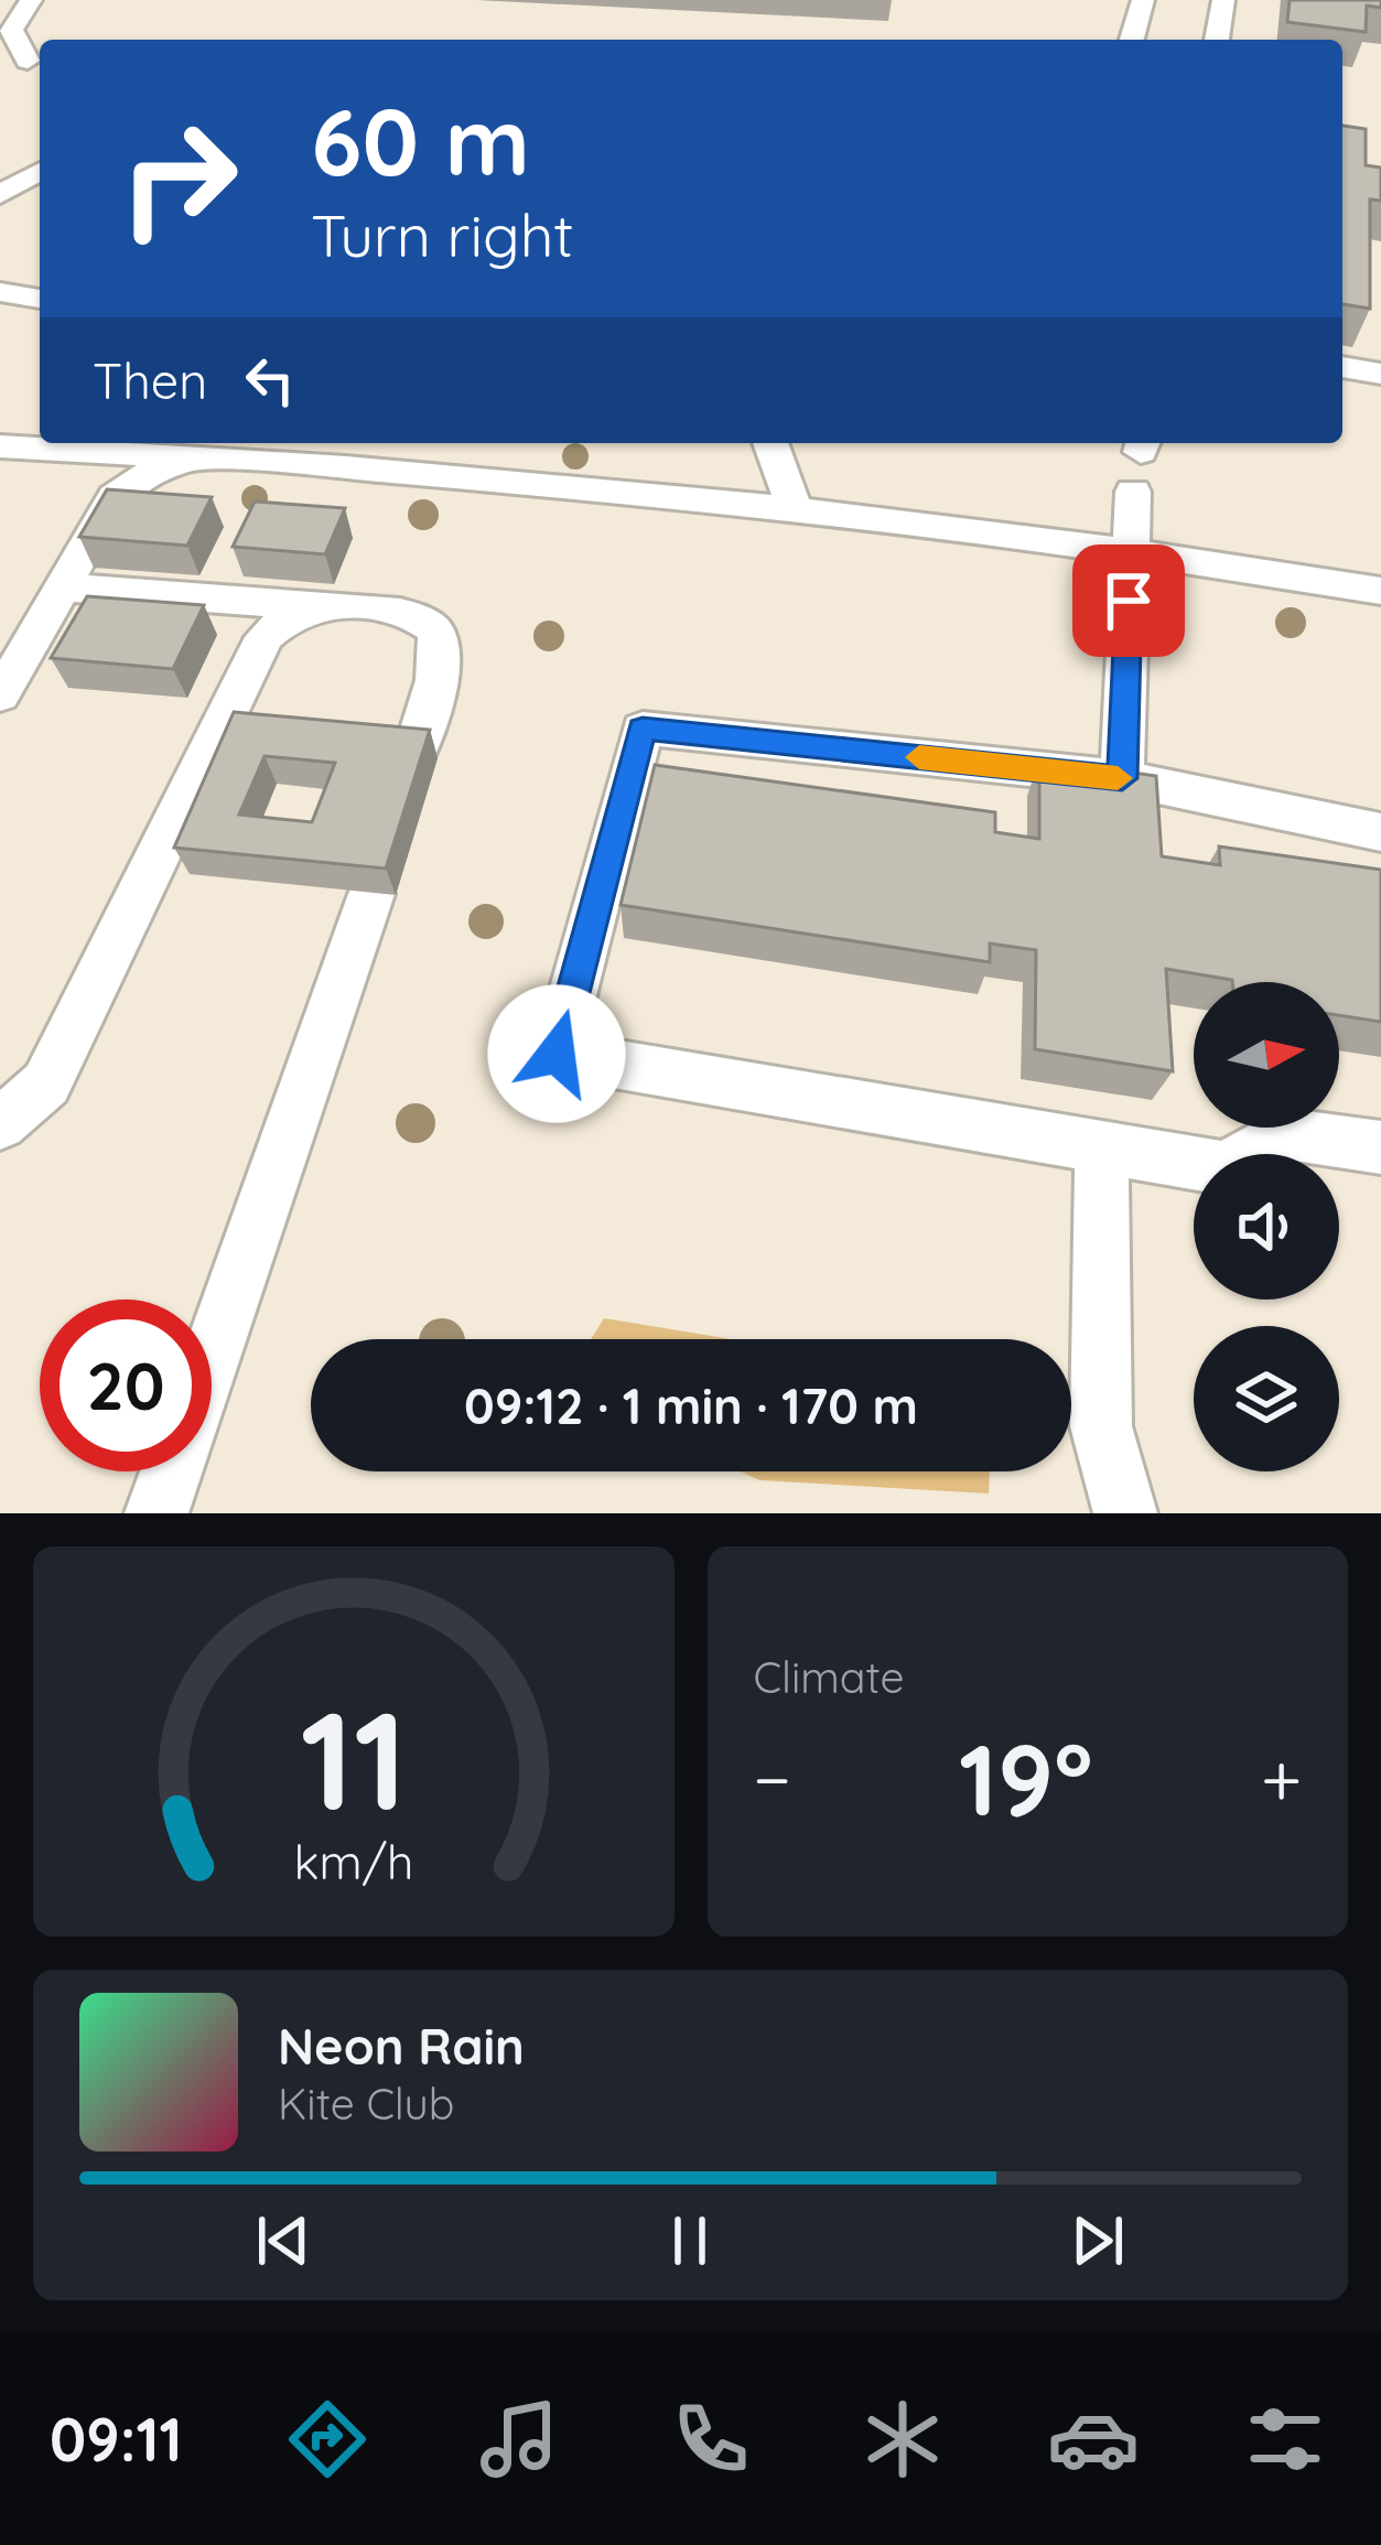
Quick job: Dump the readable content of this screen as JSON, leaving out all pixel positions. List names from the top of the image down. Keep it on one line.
{"north":"right","page":{"turn":["60 m","Turn right"],"then":"Then","limit":"20","trip":"09:12 · 1 min · 170 m","tile":"Climate","heat":["−","19°","+"],"song":["Neon Rain","Kite Club"],"tabs":"09:11","gauge":["11","km/h"]}}
